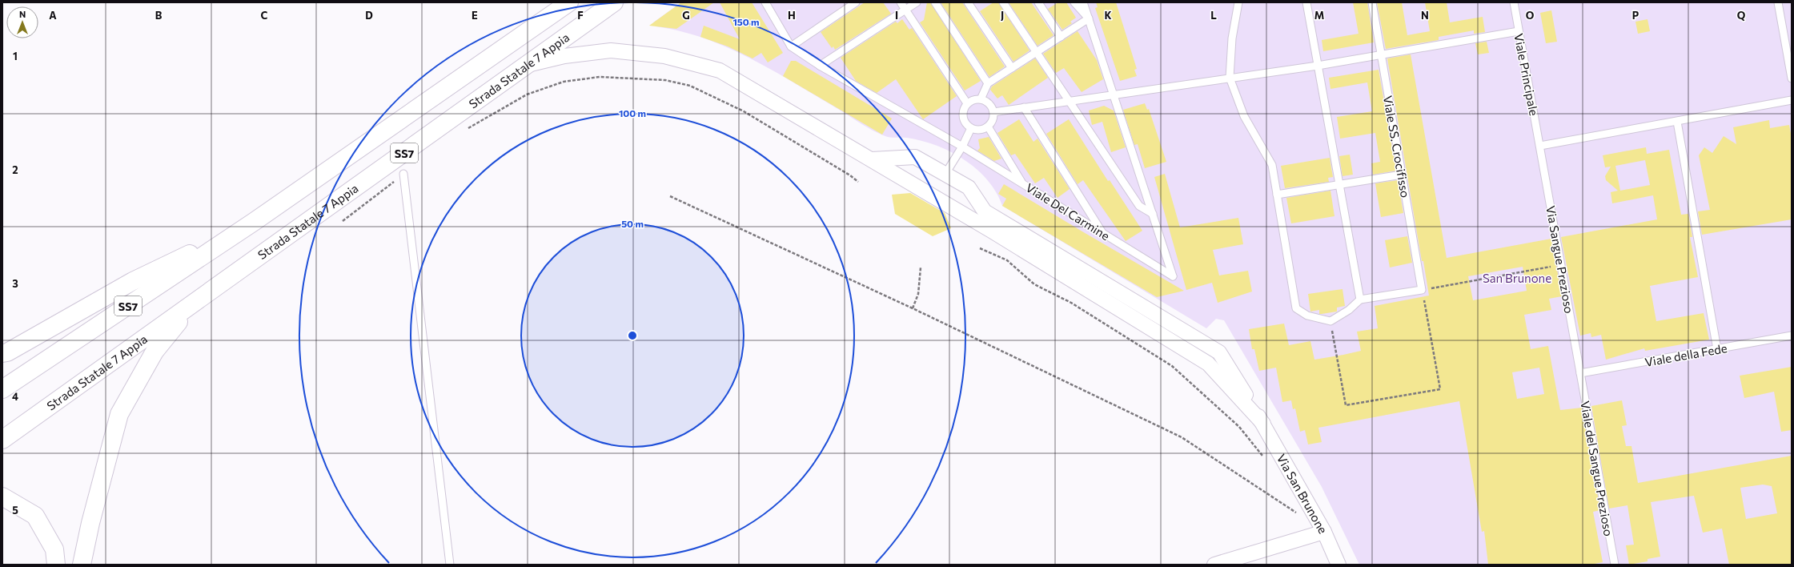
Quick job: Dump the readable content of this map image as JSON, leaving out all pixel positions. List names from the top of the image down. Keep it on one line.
{"streets":{"highway":["Strada Statale 7 Appia","SS7"],"street":["Via San Brunone"],"lane":["Viale Principale","Viale SS. Crocifisso","Viale Del Carmine","Via Sangue Prezioso","Viale della Fede","Viale del Sangue Prezioso"]},"crossings":[["Viale Principale","Via Sangue Prezioso"],["Via Sangue Prezioso","Viale della Fede"],["Via Sangue Prezioso","Viale del Sangue Prezioso"],["Viale della Fede","Viale del Sangue Prezioso"]],"parks":["San Brunone"],"north":"top","grid":{"columns":["A","B","C","D","E","F","G","H","I","J","K","L","M","N","O","P","Q"],"rows":["1","2","3","4","5"]},"rings":["150 m","100 m","50 m"]}
